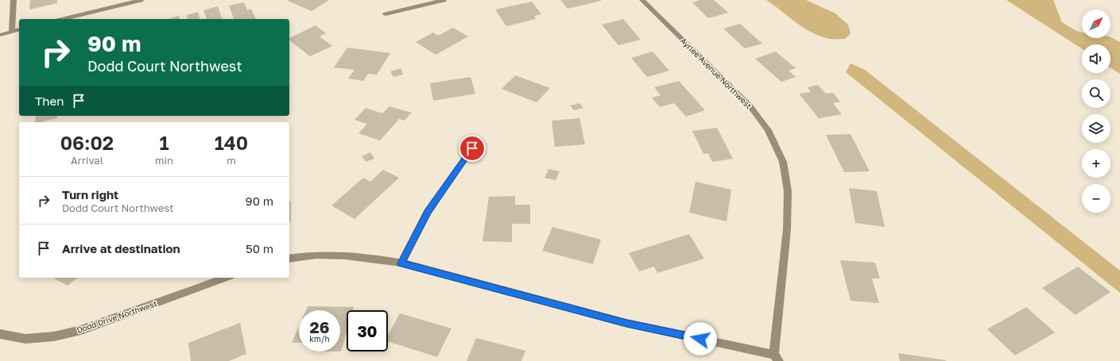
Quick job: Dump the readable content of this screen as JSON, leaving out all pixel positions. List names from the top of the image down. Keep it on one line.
{"streets":{"street":["Ayrlee Avenue Northwest","Dodd Drive Northwest"]},"north":"top right","page":{"map_buttons":["+","−"],"turn":["90 m","Dodd Court Northwest"],"then":"Then","eta":["06:02","Arrival","1","min","140","m"],"list":[{"name":"Turn right","note":"Dodd Court Northwest","value":"90 m"},{"name":"Arrive at destination","value":"50 m"}],"speed":"26 km/h","limit":"30"}}
